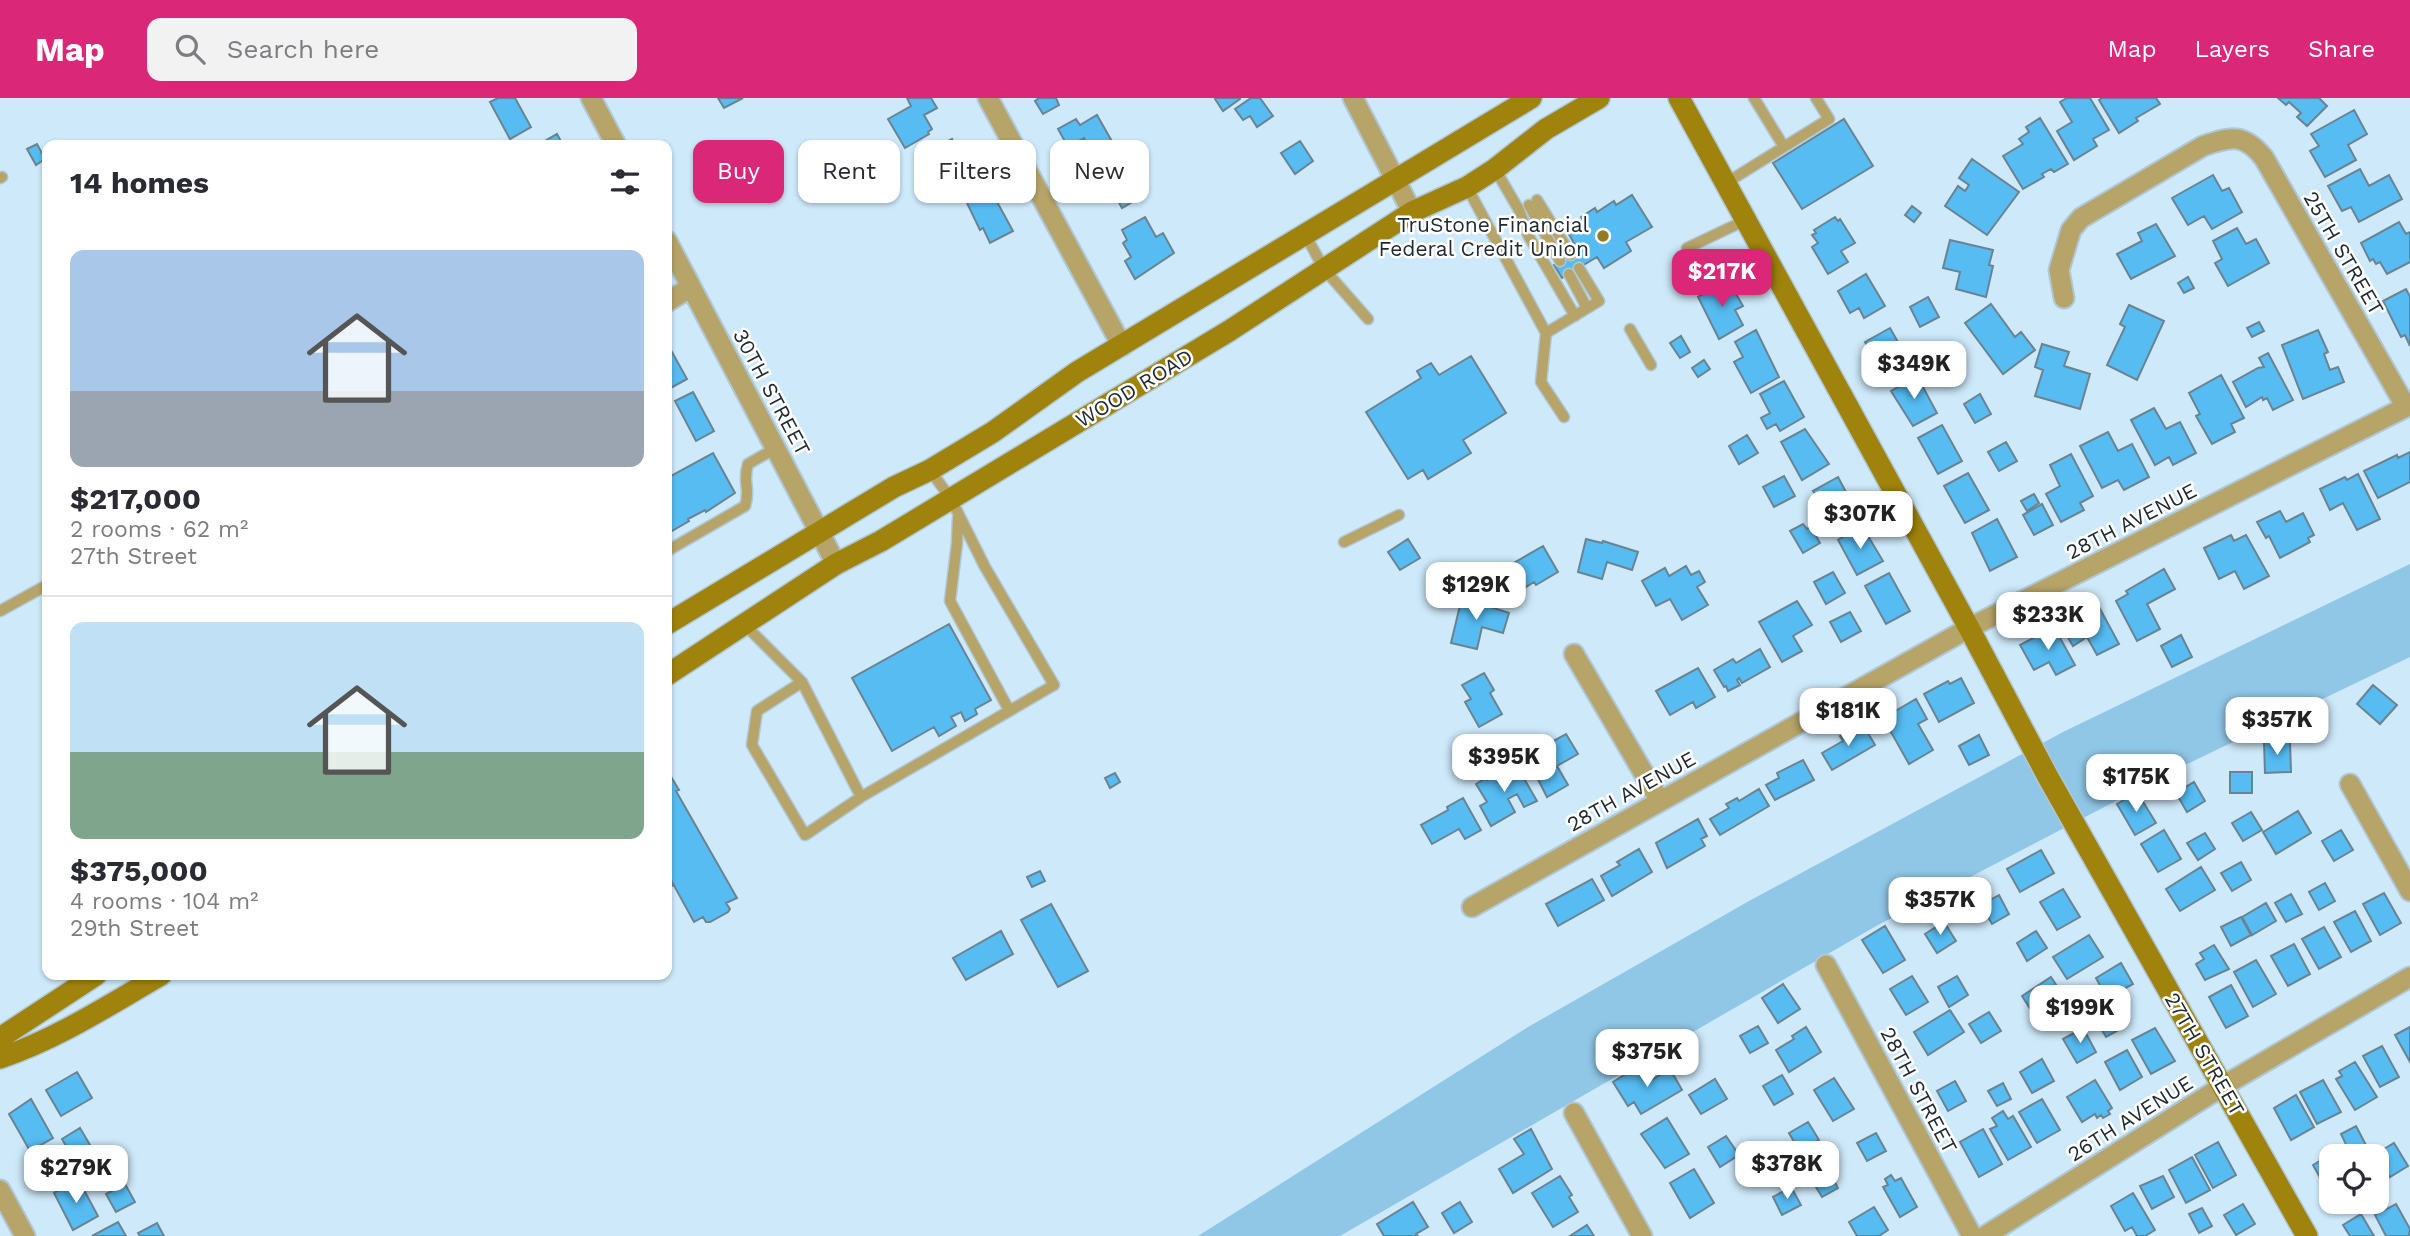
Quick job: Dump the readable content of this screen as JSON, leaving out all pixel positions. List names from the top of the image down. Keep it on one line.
{"streets":{"street":["25TH STREET","WOOD ROAD","30TH STREET","28TH AVENUE","27TH STREET","28TH STREET","26TH AVENUE"]},"crossings":[["25TH STREET","28TH AVENUE"],["WOOD ROAD","30TH STREET"],["28TH AVENUE","27TH STREET"],["27TH STREET","26TH AVENUE"]],"places":["TruStone Financial Federal Credit Union"],"page":{"header":"Map","search":"Search here","nav":["Map","Layers","Share"],"chip":["Buy","Rent","Filters","New"],"heading":"14 homes","list":[{"name":"$217,000","note":"2 rooms · 62 m² · 27th Street"},{"name":"$375,000","note":"4 rooms · 104 m² · 29th Street"}],"price":["$217K","$349K","$307K","$129K","$233K","$181K","$357K","$395K","$175K","$357K","$199K","$375K","$378K","$279K"]}}
